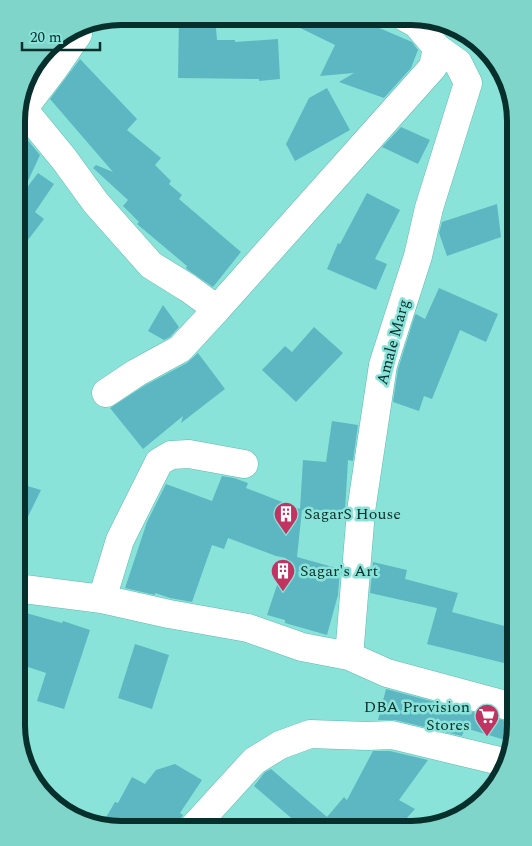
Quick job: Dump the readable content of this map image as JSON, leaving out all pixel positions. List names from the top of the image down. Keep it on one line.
{"streets":{"street":["Amale Marg"]},"places":{"building":["SagarS House","Sagar's Art"],"supermarket":["DBA Provision Stores"]},"scale_bar":"20 m"}
